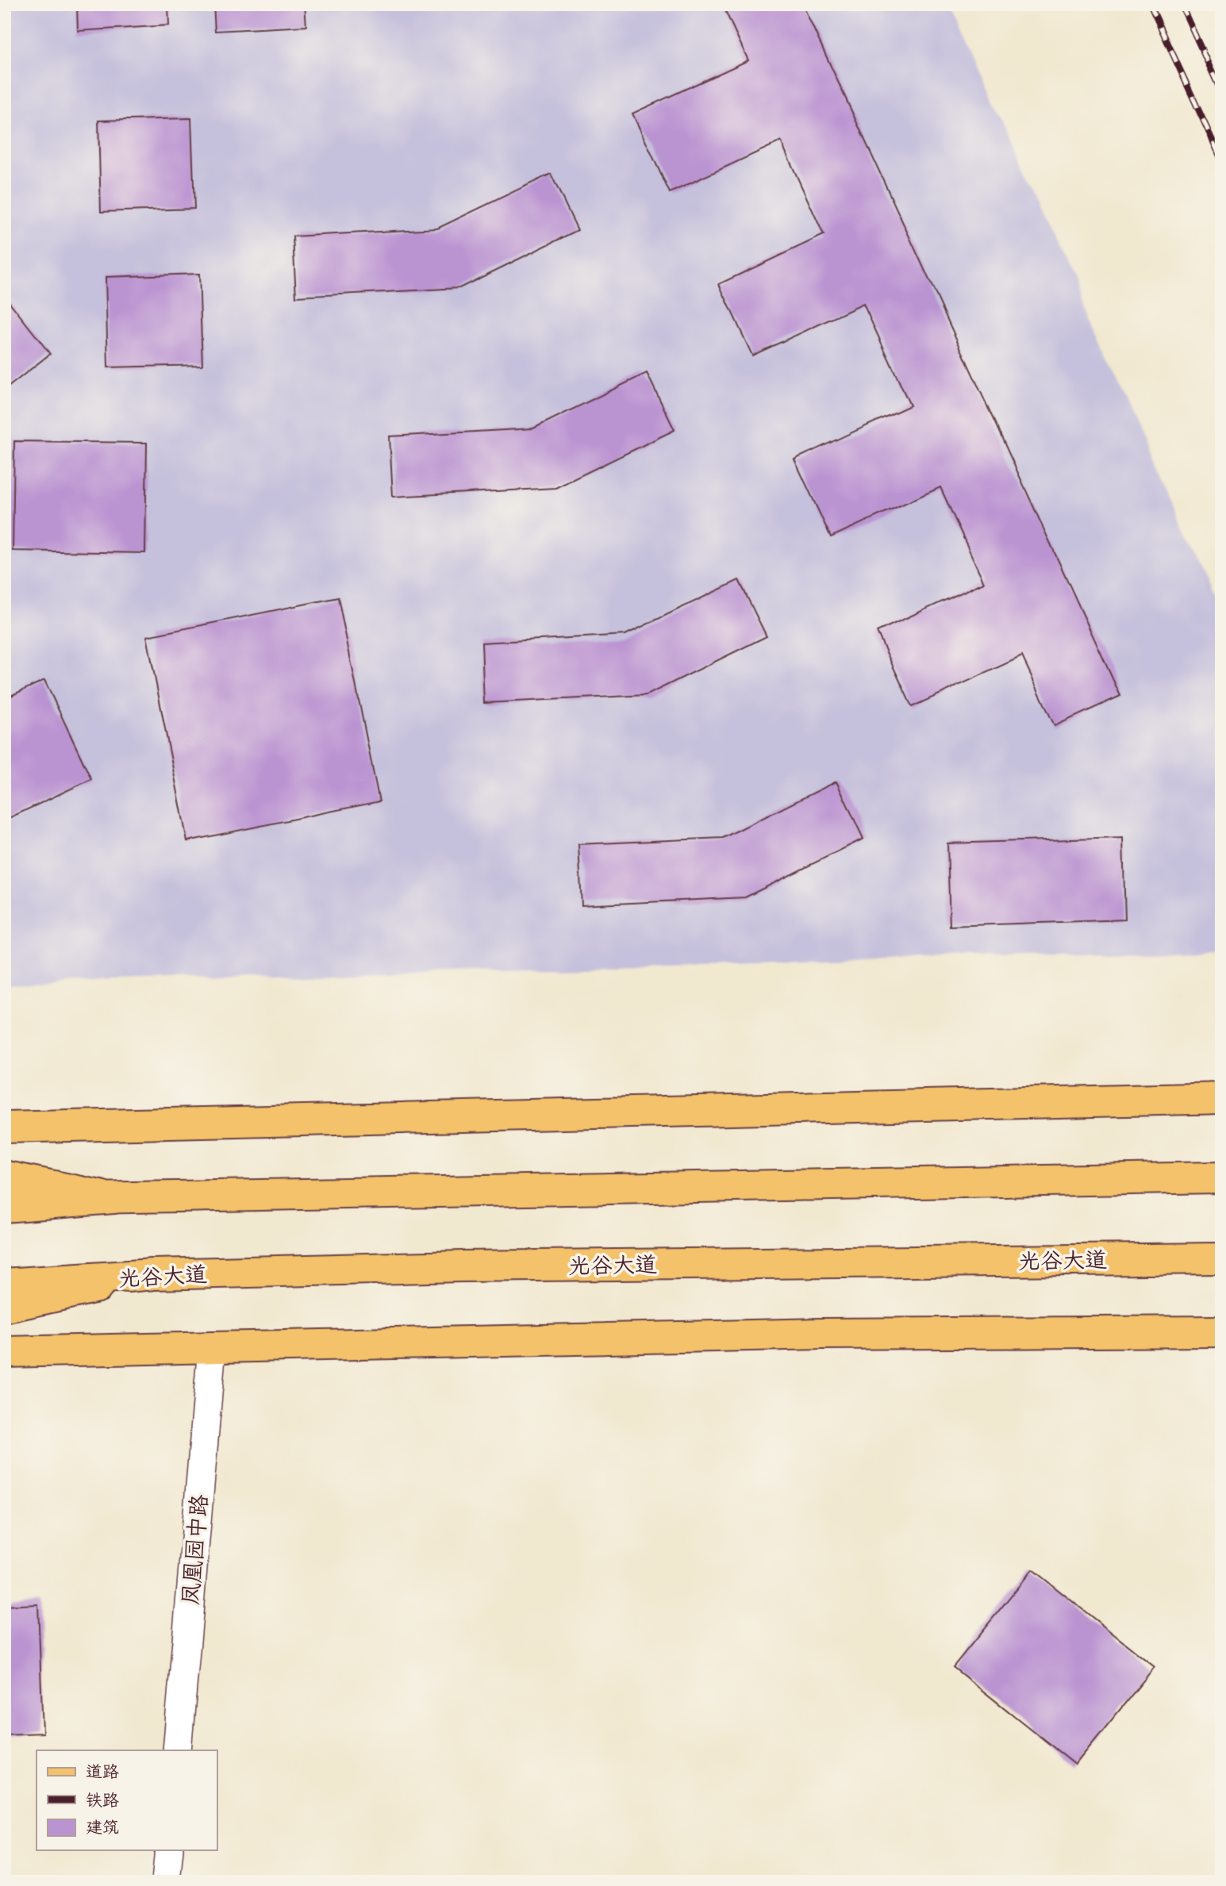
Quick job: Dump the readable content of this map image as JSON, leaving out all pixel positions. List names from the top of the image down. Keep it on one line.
{"streets":{"main road":["光谷大道"],"street":["凤凰园中路"]},"legend":["道路","铁路","建筑"]}
